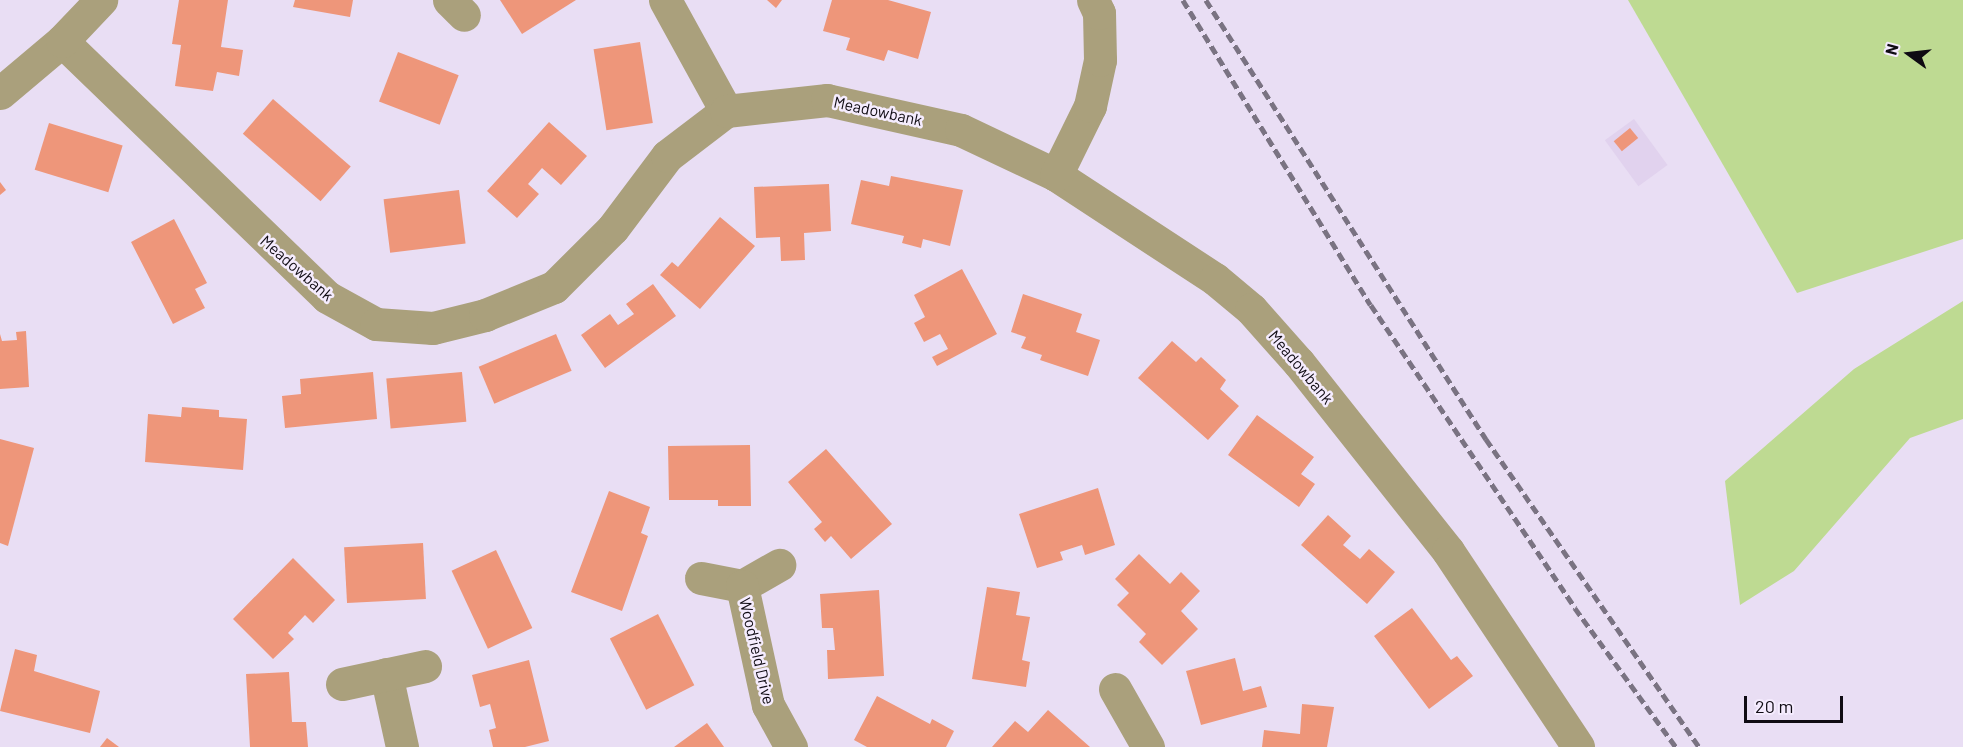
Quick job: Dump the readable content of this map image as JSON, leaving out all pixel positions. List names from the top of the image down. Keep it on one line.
{"streets":{"street":["Meadowbank","Woodfield Drive"]},"scale_bar":"20 m","north":"left"}
